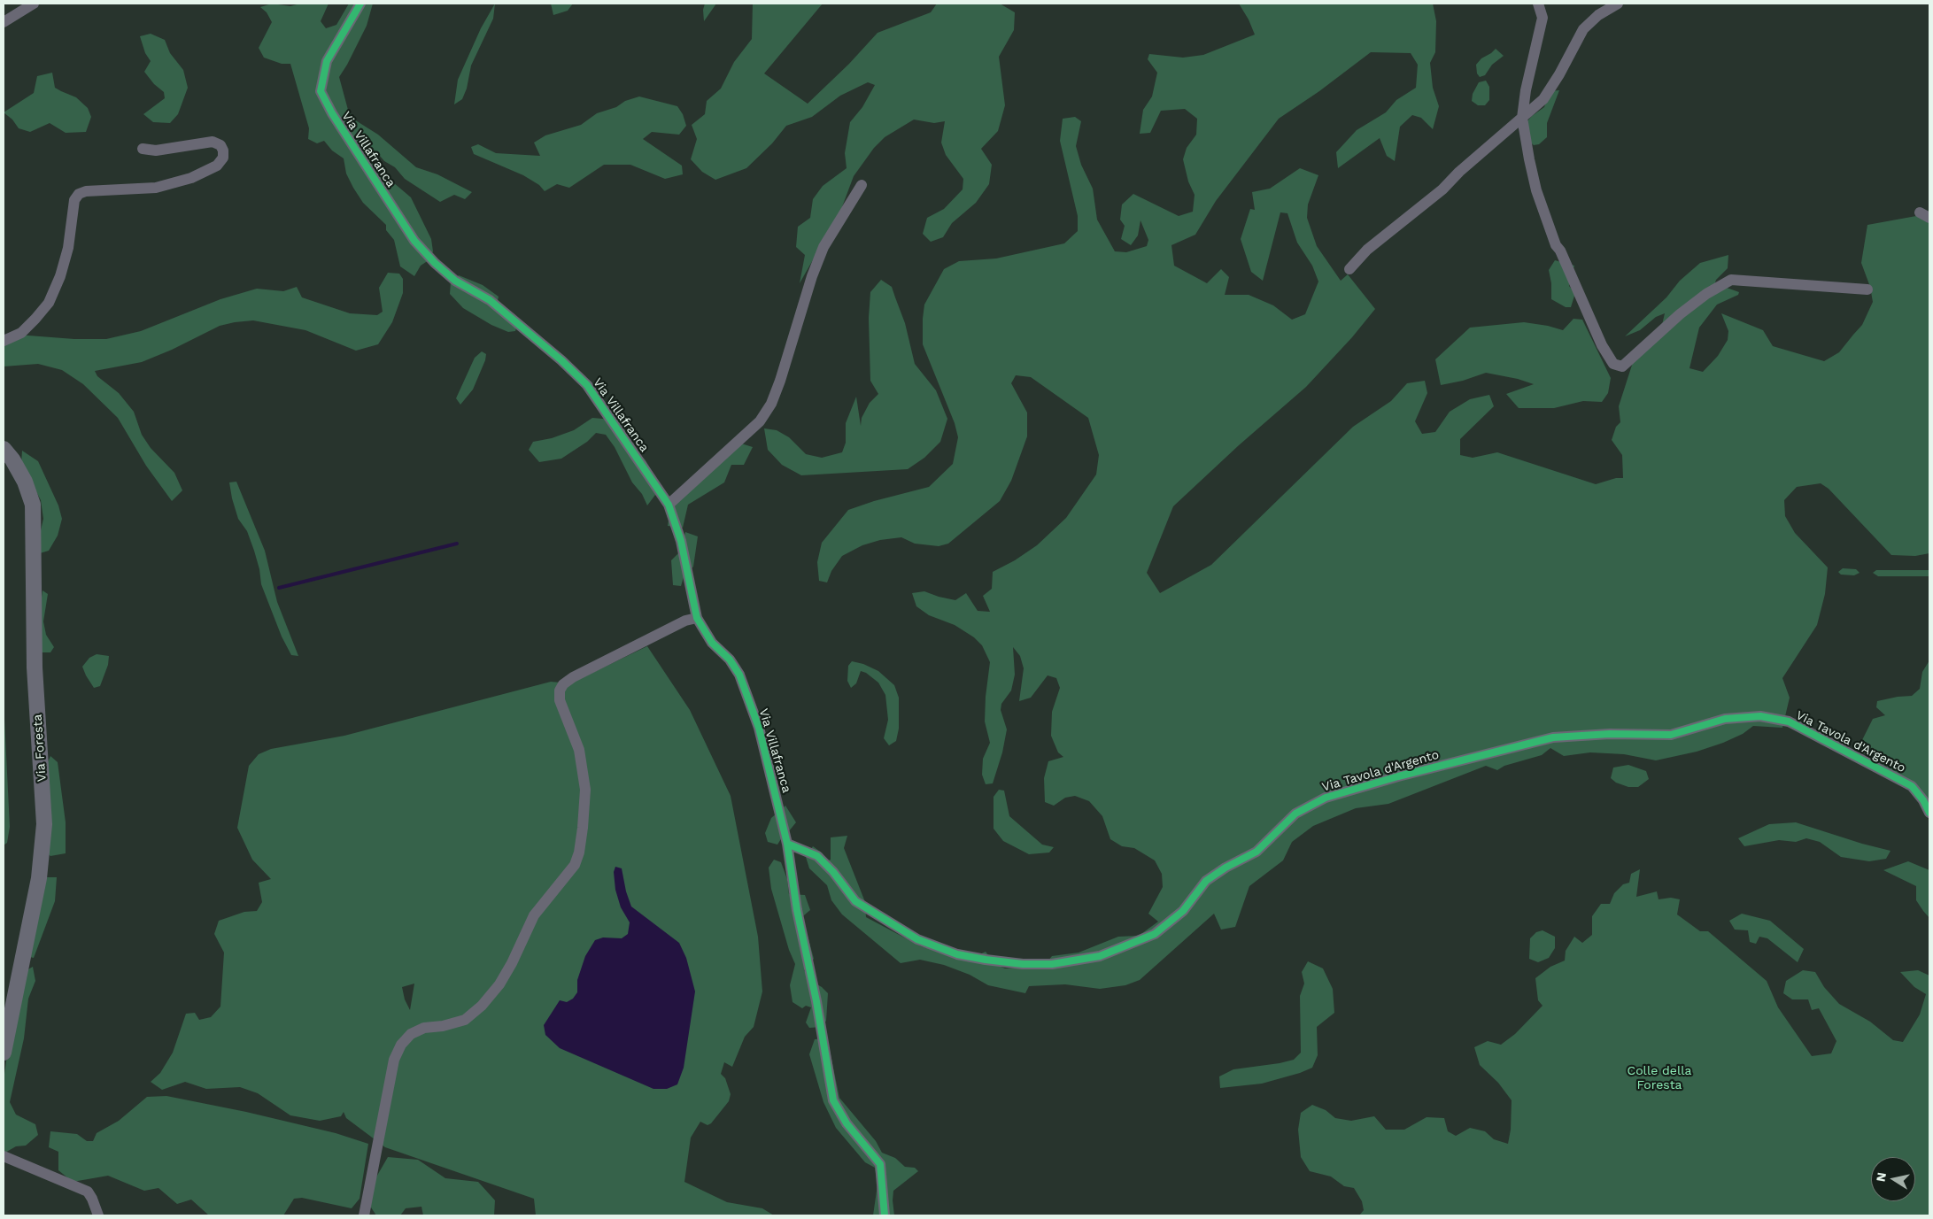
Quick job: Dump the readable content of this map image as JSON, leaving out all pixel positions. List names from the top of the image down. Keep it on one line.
{"streets":{"main road":["Via Foresta"],"street":["Via Villafranca","Via Tavola d'Argento"]},"crossings":[["Via Villafranca","Via Tavola d'Argento"]],"parks":["Colle della Foresta"],"north":"left"}
